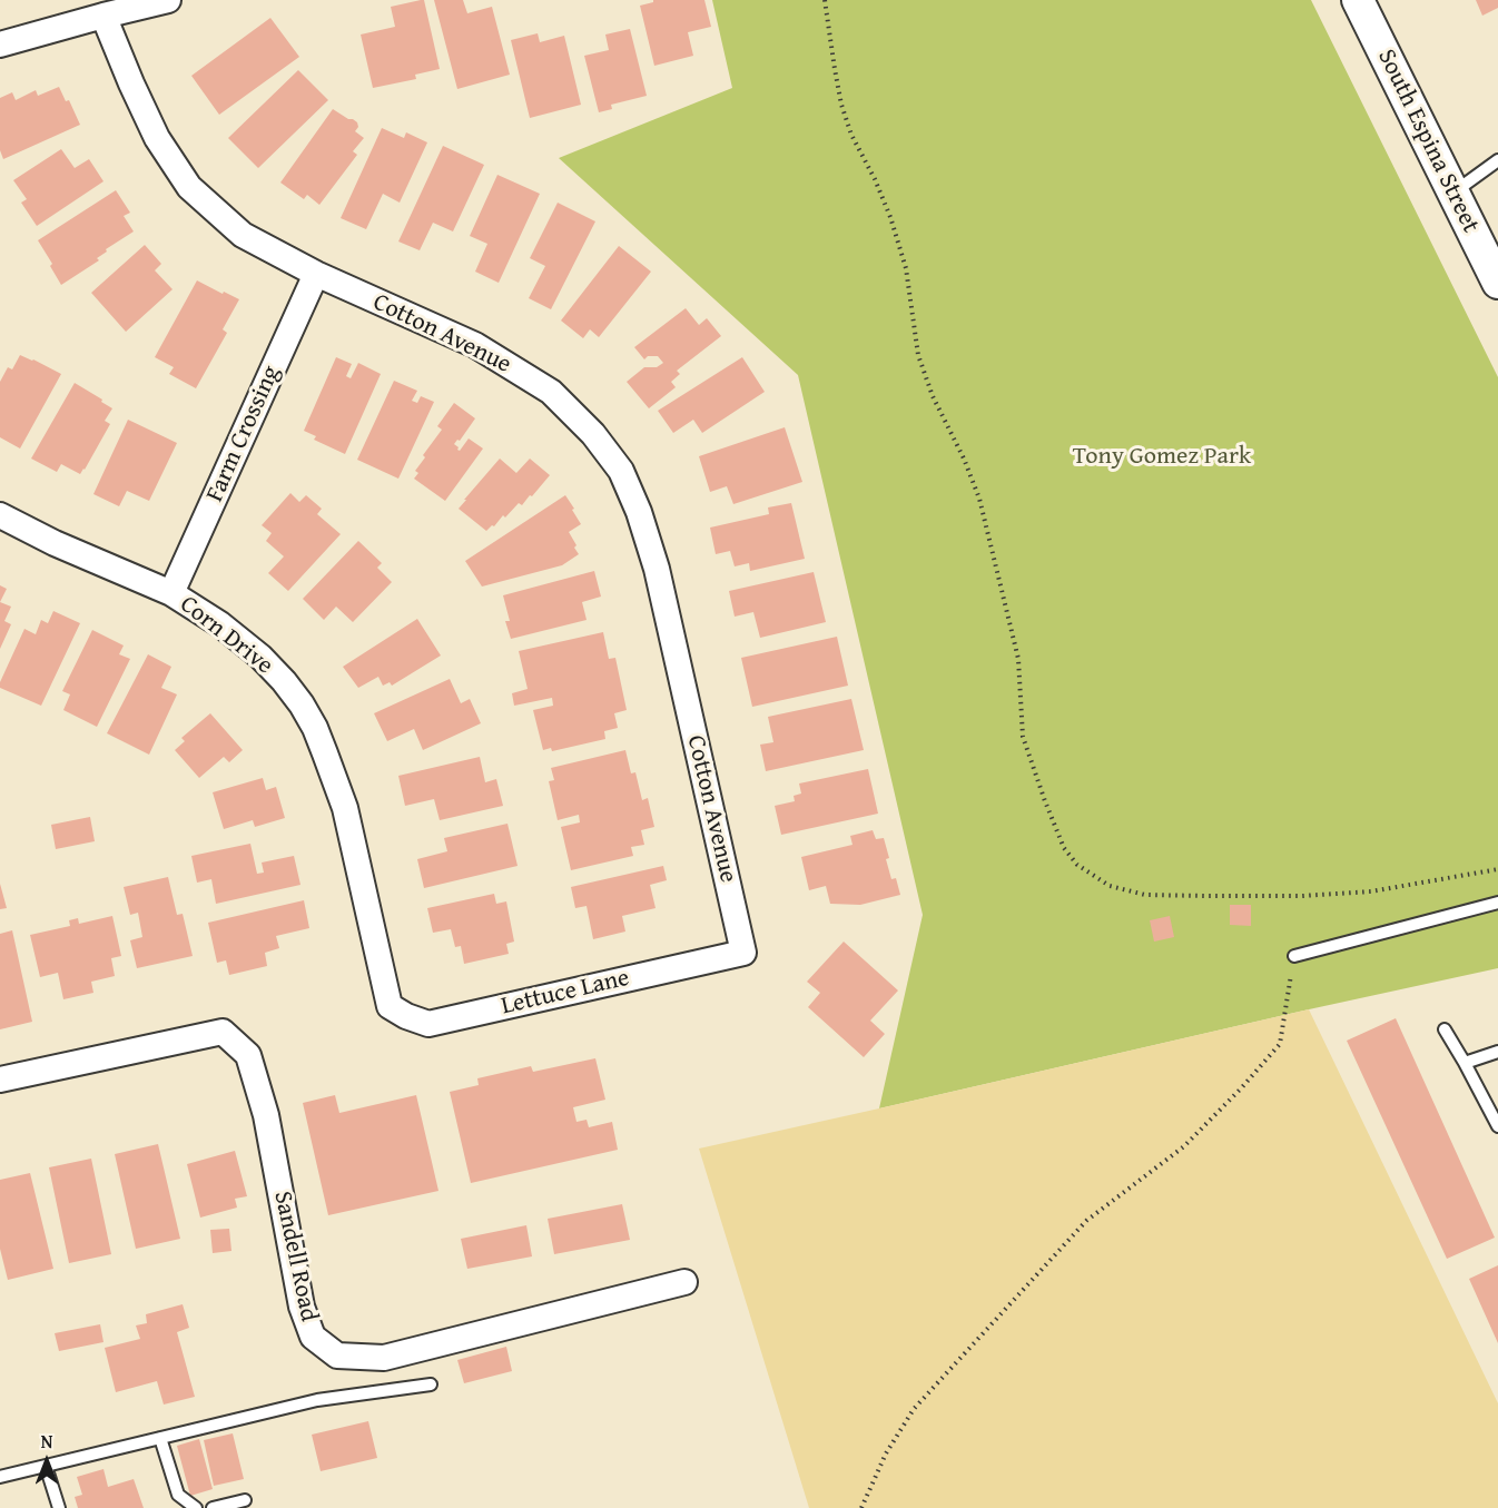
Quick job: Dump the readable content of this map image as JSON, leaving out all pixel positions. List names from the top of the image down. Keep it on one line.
{"streets":{"street":["South Espina Street","Cotton Avenue","Farm Crossing","Corn Drive","Lettuce Lane","Sandell Road"]},"crossings":[["Cotton Avenue","Farm Crossing"],["Cotton Avenue","Lettuce Lane"],["Farm Crossing","Corn Drive"],["Corn Drive","Lettuce Lane"]],"parks":["Tony Gomez Park"],"north":"top"}
